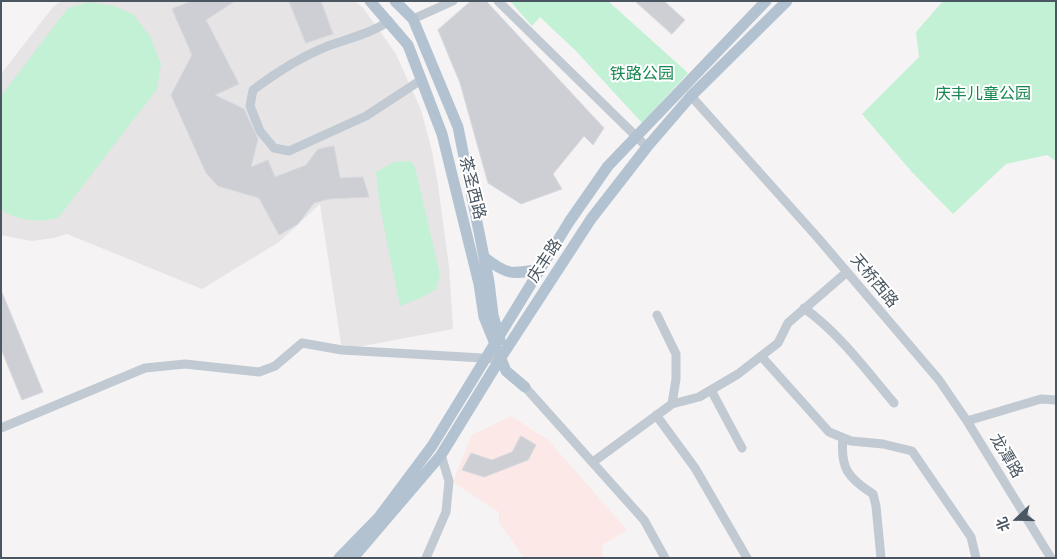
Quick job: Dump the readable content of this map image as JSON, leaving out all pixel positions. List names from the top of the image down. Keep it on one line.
{"streets":{"main road":["茶圣西路","庆丰路"],"street":["天桥西路","龙潭路"]},"crossings":[["茶圣西路","庆丰路"],["庆丰路","天桥西路"],["天桥西路","龙潭路"]],"parks":["铁路公园","庆丰儿童公园"],"north":"left"}
